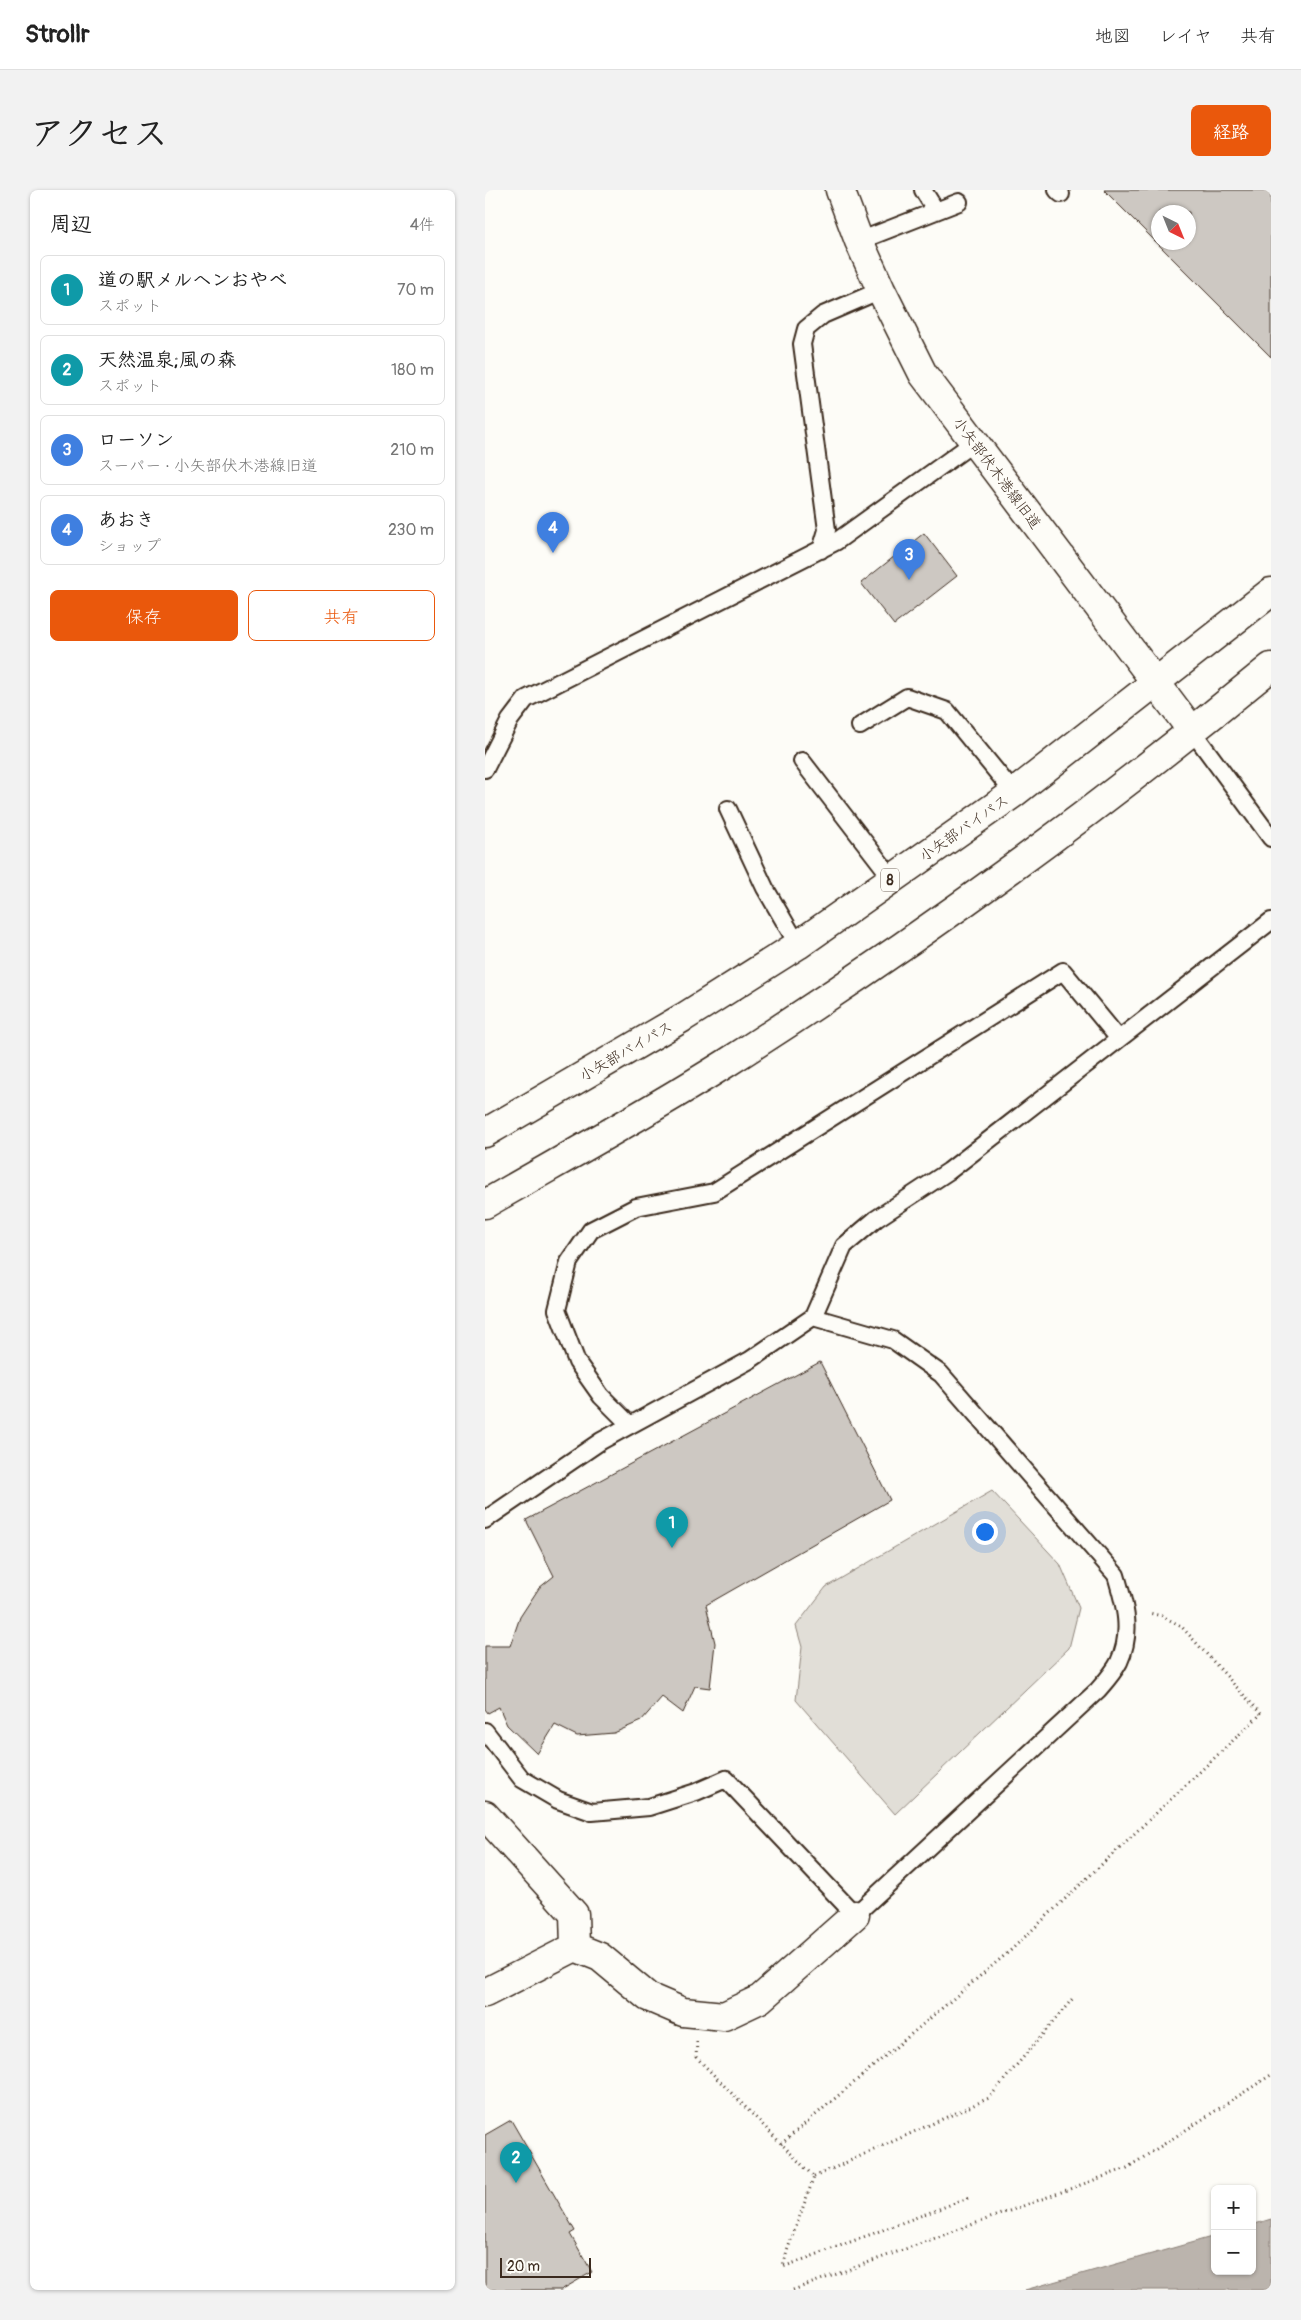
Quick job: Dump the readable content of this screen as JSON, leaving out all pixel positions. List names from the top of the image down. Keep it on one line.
{"streets":{"main road":["小矢部伏木港線旧道","小矢部バイパス","8"]},"crossings":[["小矢部伏木港線旧道","小矢部バイパス"]],"scale_bar":"20 m","north":"bottom right","page":{"header":"Strollr","nav":["地図","レイヤ","共有"],"title":"アクセス","buttons":["経路",["保存","共有"]],"heading":["周辺","4件"],"list":[{"mark":"1","name":"道の駅メルヘンおやべ","note":"スポット","value":"70 m"},{"mark":"2","name":"天然温泉;風の森","note":"スポット","value":"180 m"},{"mark":"3","name":"ローソン","note":"スーパー · 小矢部伏木港線旧道","value":"210 m"},{"mark":"4","name":"あおき","note":"ショップ","value":"230 m"}],"pins":["4","3","1","2"],"map_buttons":["+","−"],"scale":"20 m"}}
